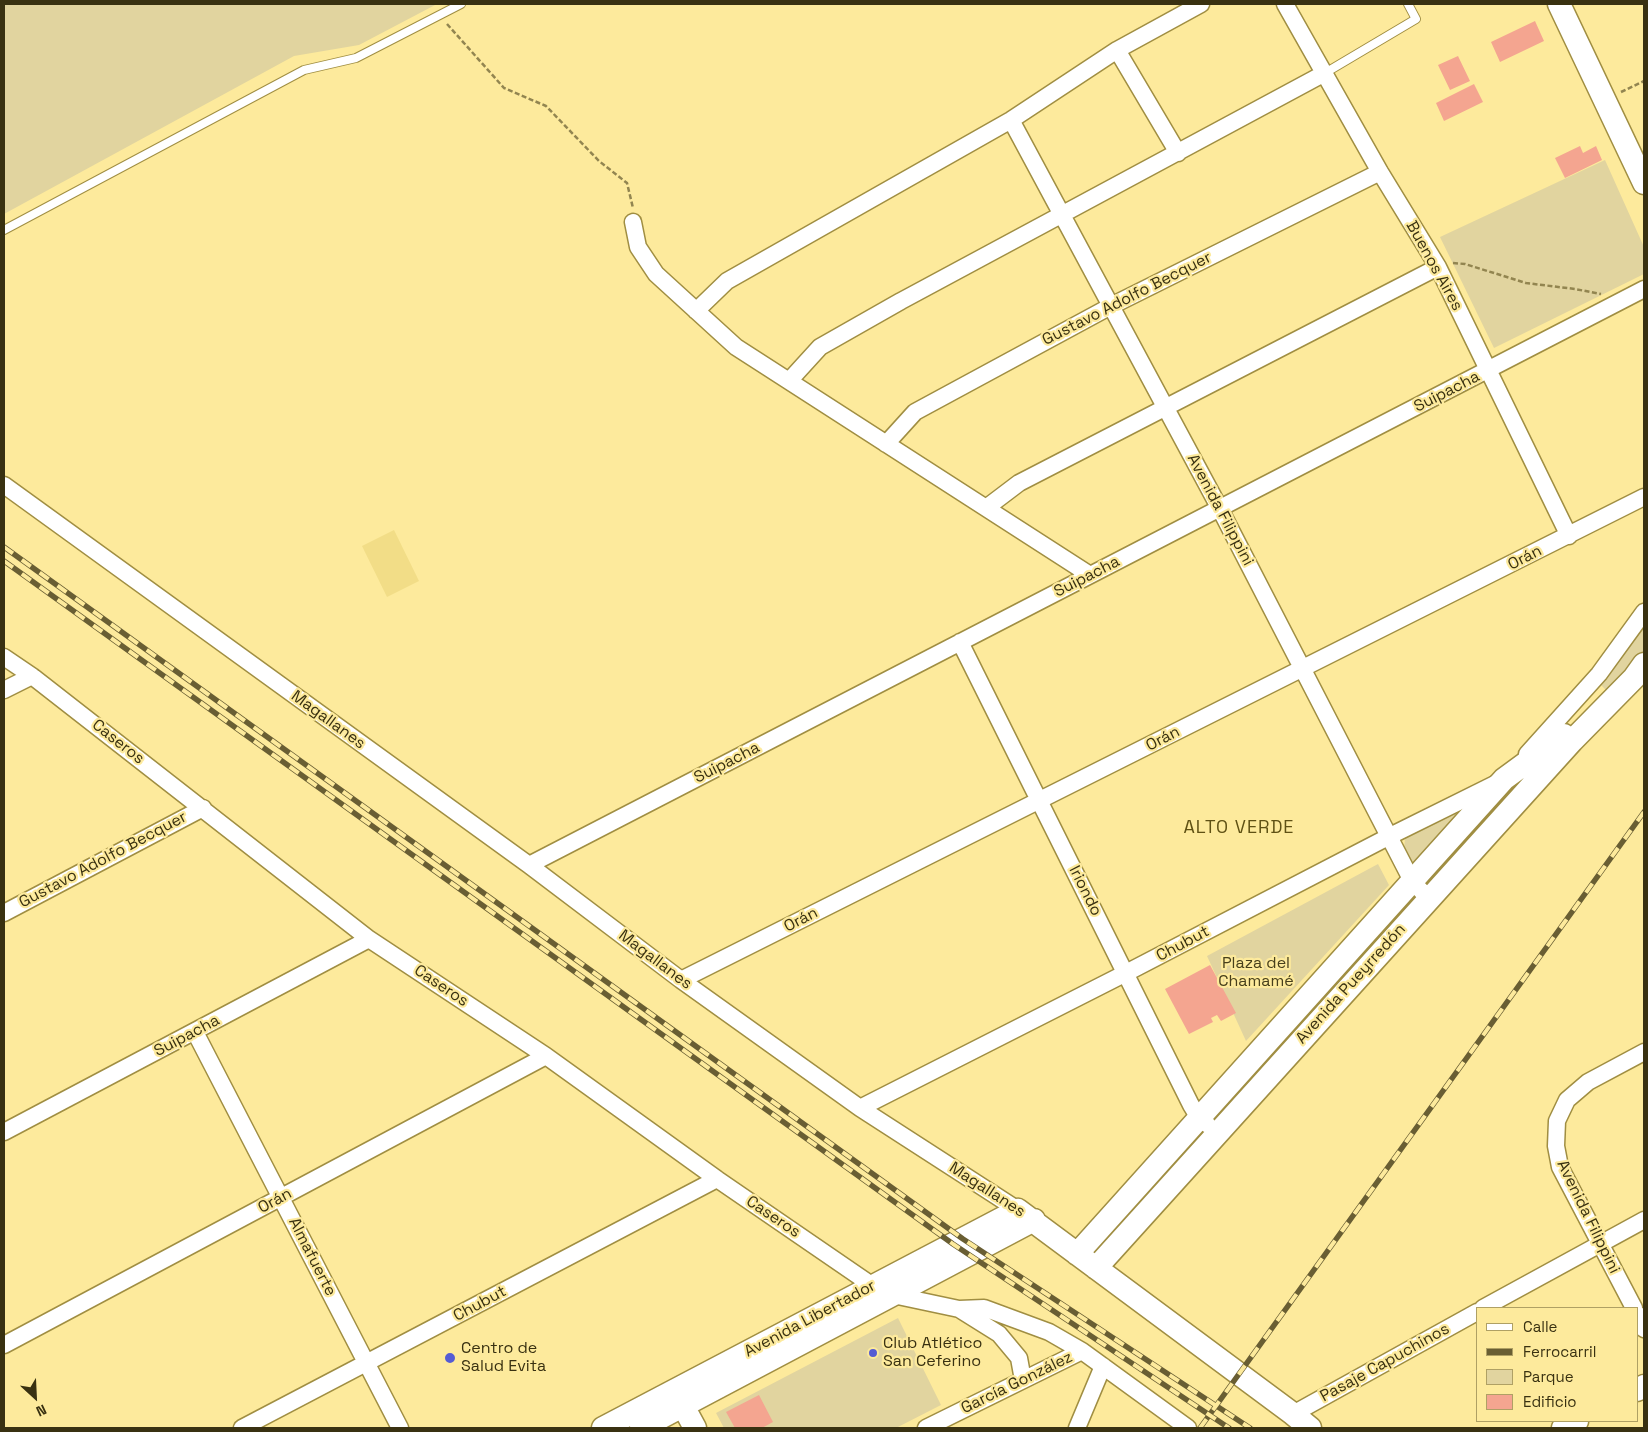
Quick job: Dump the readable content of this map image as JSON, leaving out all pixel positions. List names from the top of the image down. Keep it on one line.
{"streets":{"street":["Buenos Aires","Gustavo Adolfo Becquer","Suipacha","Avenida Filippini","Orán","Magallanes","Caseros","Iriondo","Chubut","Avenida Pueyrredón","Almafuerte","Avenida Libertador","Pasaje Capuchinos","García González"]},"crossings":[["Buenos Aires","Gustavo Adolfo Becquer"],["Buenos Aires","Suipacha"],["Buenos Aires","Orán"],["Gustavo Adolfo Becquer","Avenida Filippini"],["Gustavo Adolfo Becquer","Caseros"],["Suipacha","Avenida Filippini"],["Suipacha","Magallanes"],["Suipacha","Caseros"],["Suipacha","Iriondo"],["Suipacha","Almafuerte"],["Avenida Filippini","Orán"],["Avenida Filippini","Chubut"],["Avenida Filippini","Avenida Pueyrredón"],["Orán","Magallanes"],["Orán","Caseros"],["Orán","Iriondo"],["Orán","Almafuerte"],["Magallanes","Chubut"],["Magallanes","Avenida Pueyrredón"],["Magallanes","Avenida Libertador"],["Magallanes","Pasaje Capuchinos"],["Caseros","Chubut"],["Caseros","Avenida Libertador"],["Iriondo","Chubut"],["Iriondo","Avenida Pueyrredón"],["Chubut","Avenida Pueyrredón"],["Chubut","Almafuerte"]],"districts":["ALTO VERDE"],"parks":["Plaza del Chamamé"],"places":["Club Atlético San Ceferino","Centro de Salud Evita"],"legend":["Calle","Ferrocarril","Parque","Edificio"],"north":"bottom right"}
